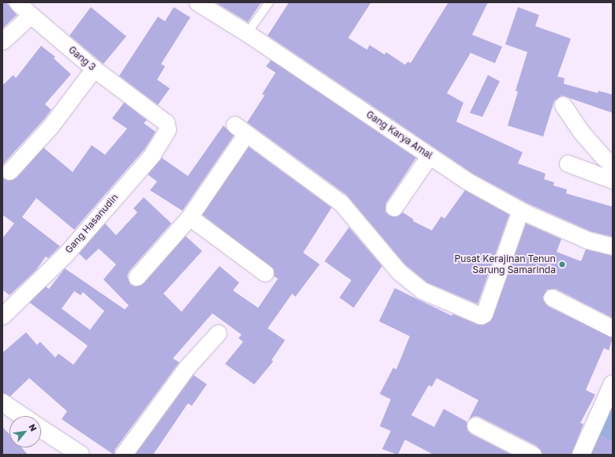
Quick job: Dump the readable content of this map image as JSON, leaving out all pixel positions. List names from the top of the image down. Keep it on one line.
{"streets":{"street":["Gang 3","Gang Karya Amal","Gang Hasanudin"]},"crossings":[["Gang 3","Gang Hasanudin"]],"places":["Pusat Kerajinan Tenun Sarung Samarinda"],"north":"top right"}
